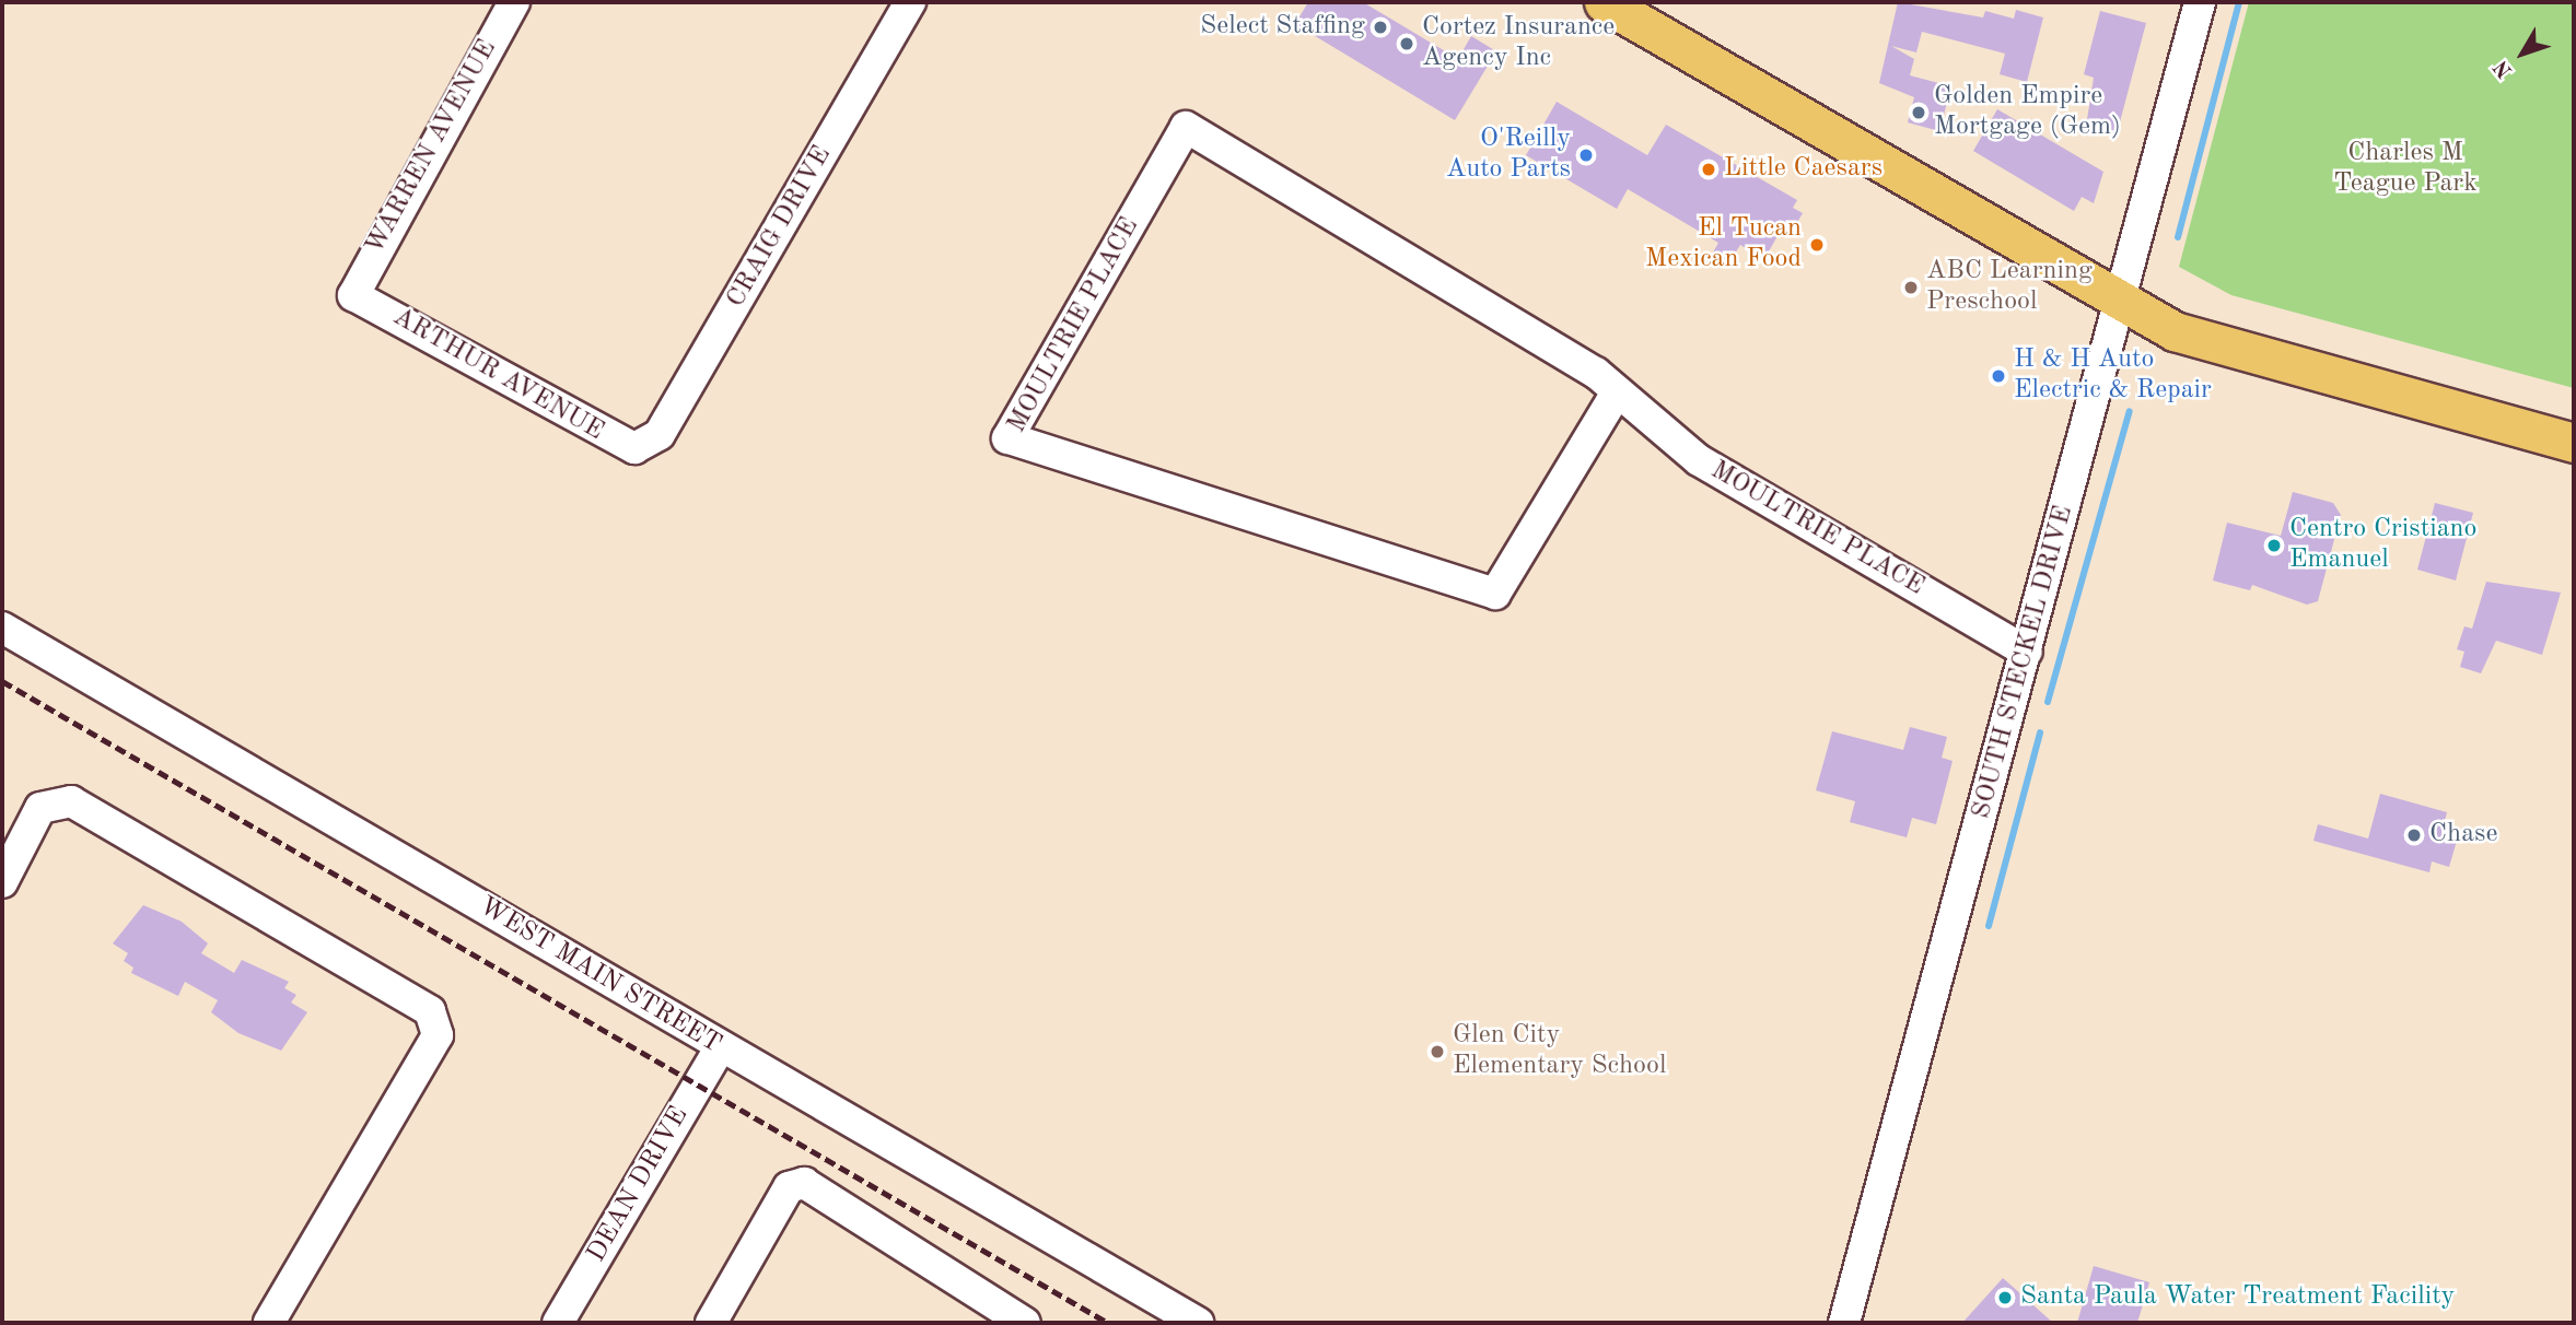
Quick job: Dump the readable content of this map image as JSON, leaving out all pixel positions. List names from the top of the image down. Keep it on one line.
{"streets":{"street":["WARREN AVENUE","CRAIG DRIVE","MOULTRIE PLACE","ARTHUR AVENUE","SOUTH STECKEL DRIVE","WEST MAIN STREET","DEAN DRIVE"]},"crossings":[["WARREN AVENUE","ARTHUR AVENUE"],["CRAIG DRIVE","ARTHUR AVENUE"],["MOULTRIE PLACE","SOUTH STECKEL DRIVE"],["WEST MAIN STREET","DEAN DRIVE"]],"parks":["Charles M Teague Park"],"places":["Select Staffing","Cortez Insurance Agency Inc","Golden Empire Mortgage (Gem)","O'Reilly Auto Parts","Little Caesars","El Tucan Mexican Food","ABC Learning Preschool","H & H Auto Electric & Repair","Centro Cristiano Emanuel","Chase","Glen City Elementary School","Santa Paula Water Treatment Facility"],"north":"bottom left"}
